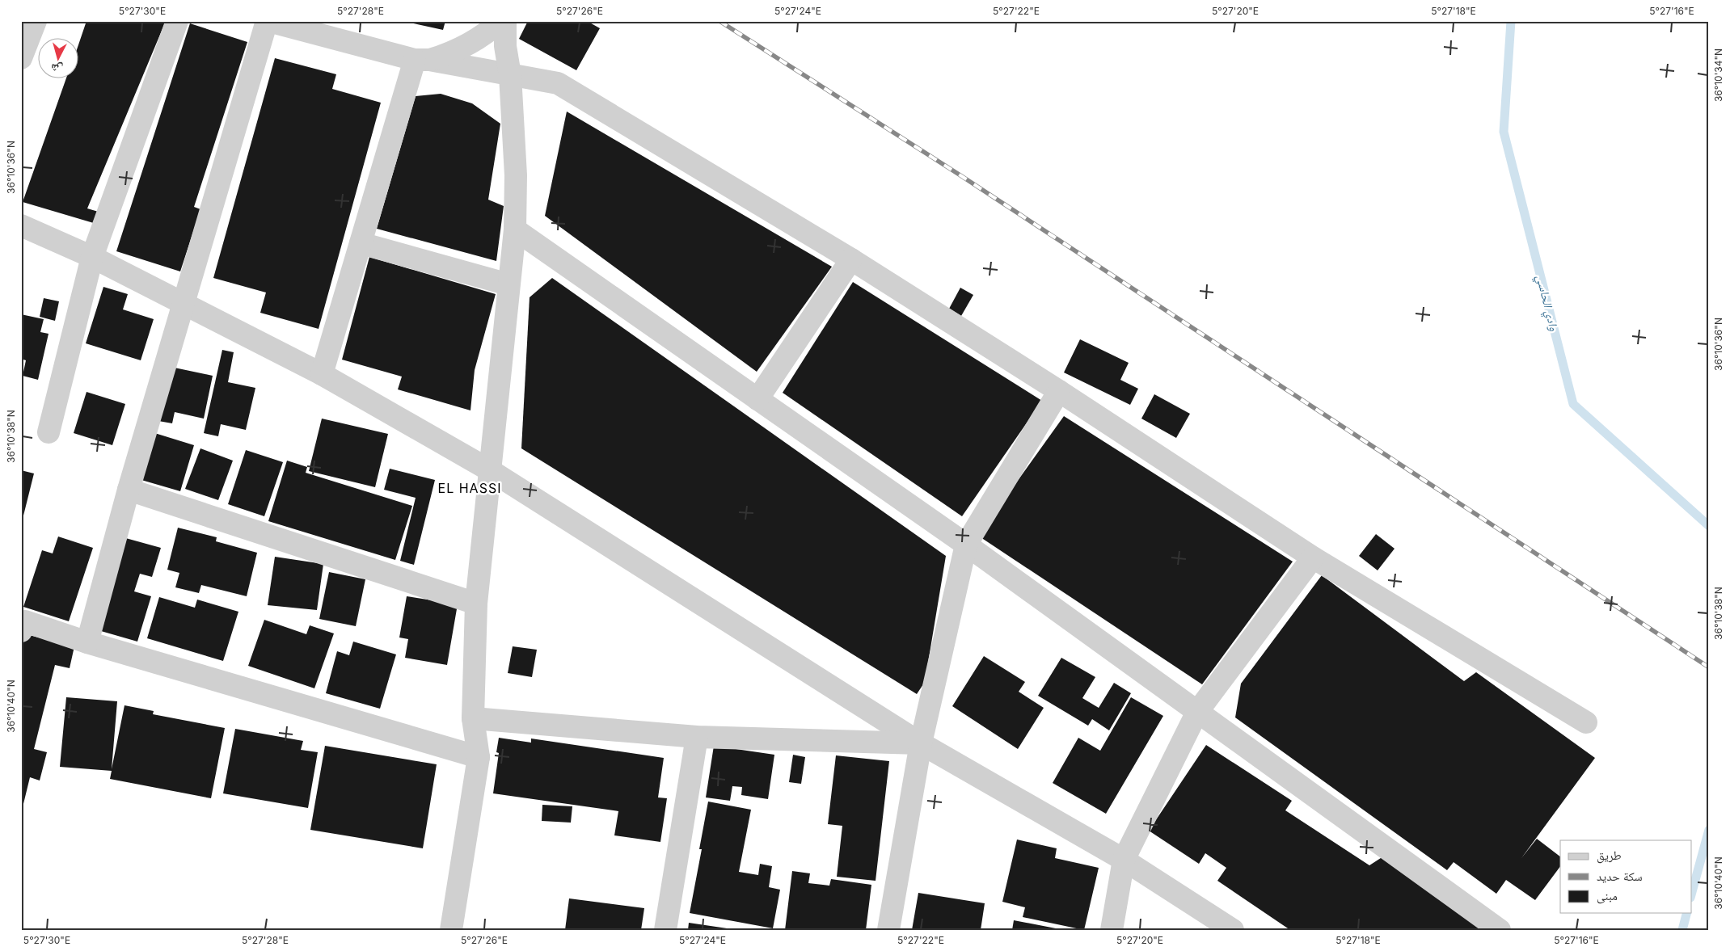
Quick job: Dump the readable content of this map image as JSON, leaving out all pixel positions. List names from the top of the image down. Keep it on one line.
{"districts":["EL HASSI"],"water":["وادي الحاسي"],"legend":["طريق","سكة حديد","مبنى"],"north":"bottom","coordinates":["5°27'30\"E","5°27'28\"E","5°27'26\"E","5°27'24\"E","5°27'22\"E","5°27'20\"E","5°27'18\"E","5°27'16\"E","36°10'34\"N","36°10'36\"N","36°10'38\"N","36°10'40\"N"]}
